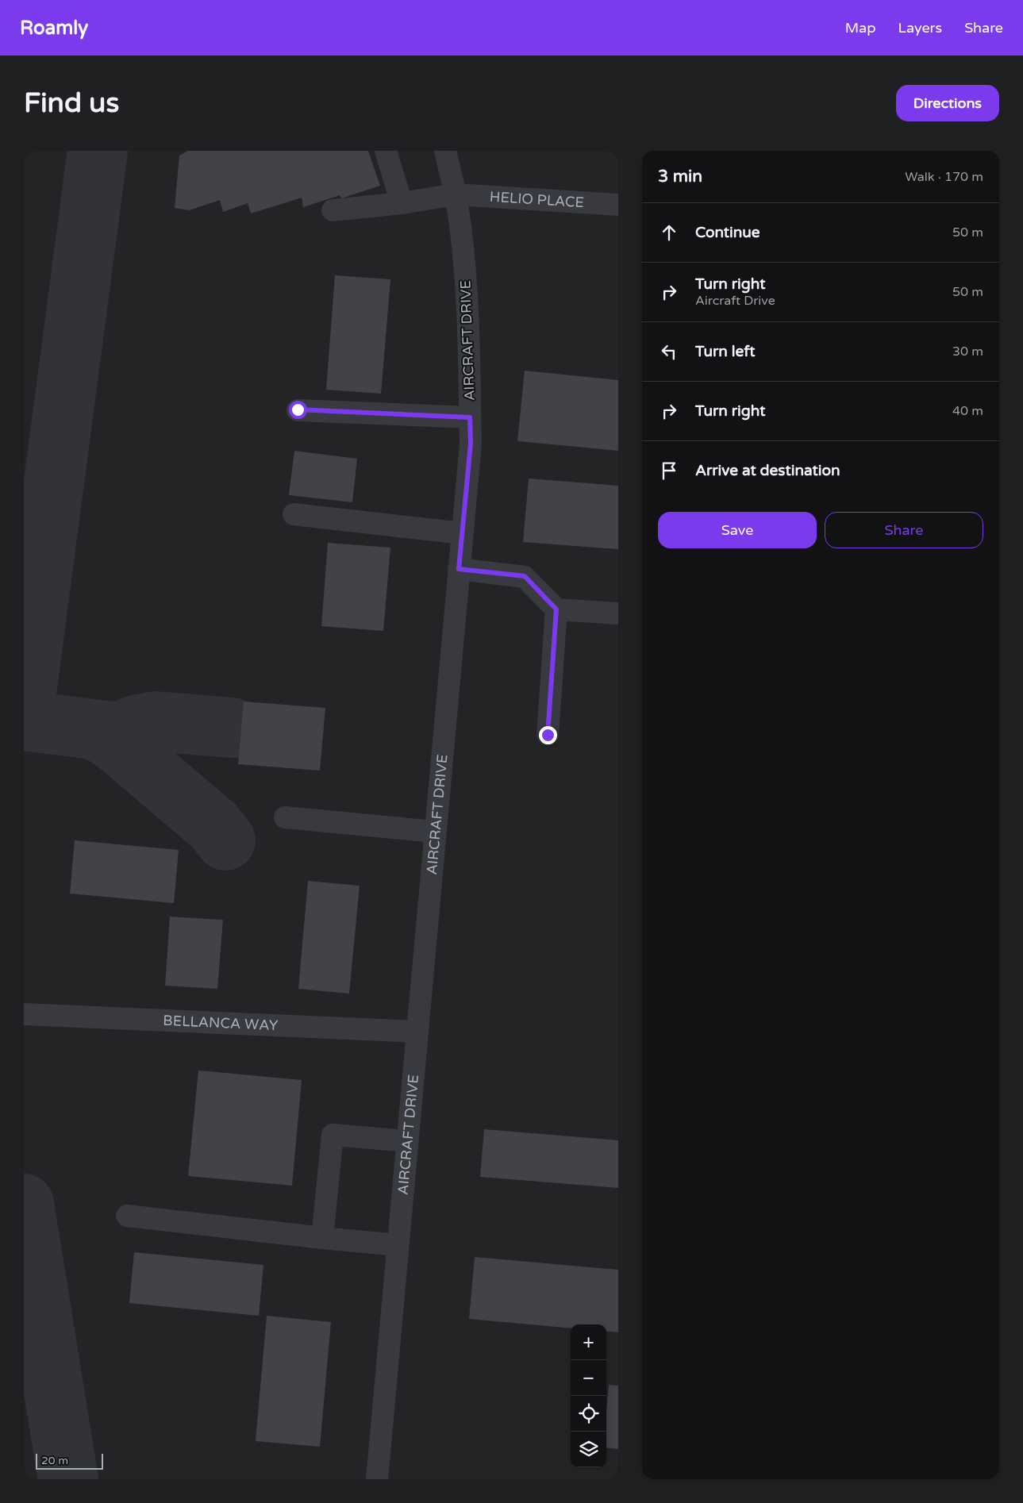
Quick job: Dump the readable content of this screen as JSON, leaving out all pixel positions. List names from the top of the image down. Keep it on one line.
{"streets":{"street":["HELIO PLACE","AIRCRAFT DRIVE","BELLANCA WAY"]},"crossings":[["HELIO PLACE","AIRCRAFT DRIVE"],["AIRCRAFT DRIVE","BELLANCA WAY"]],"scale_bar":"20 m","page":{"header":"Roamly","nav":["Map","Layers","Share"],"buttons":["Directions",["Save","Share"]],"title":"Find us","heading":["3 min","Walk · 170 m"],"list":[["Continue","50 m"],["Turn right","Aircraft Drive","50 m"],["Turn left","30 m"],["Turn right","40 m"],"Arrive at destination"],"map_buttons":["+","−"],"scale":"20 m"}}
